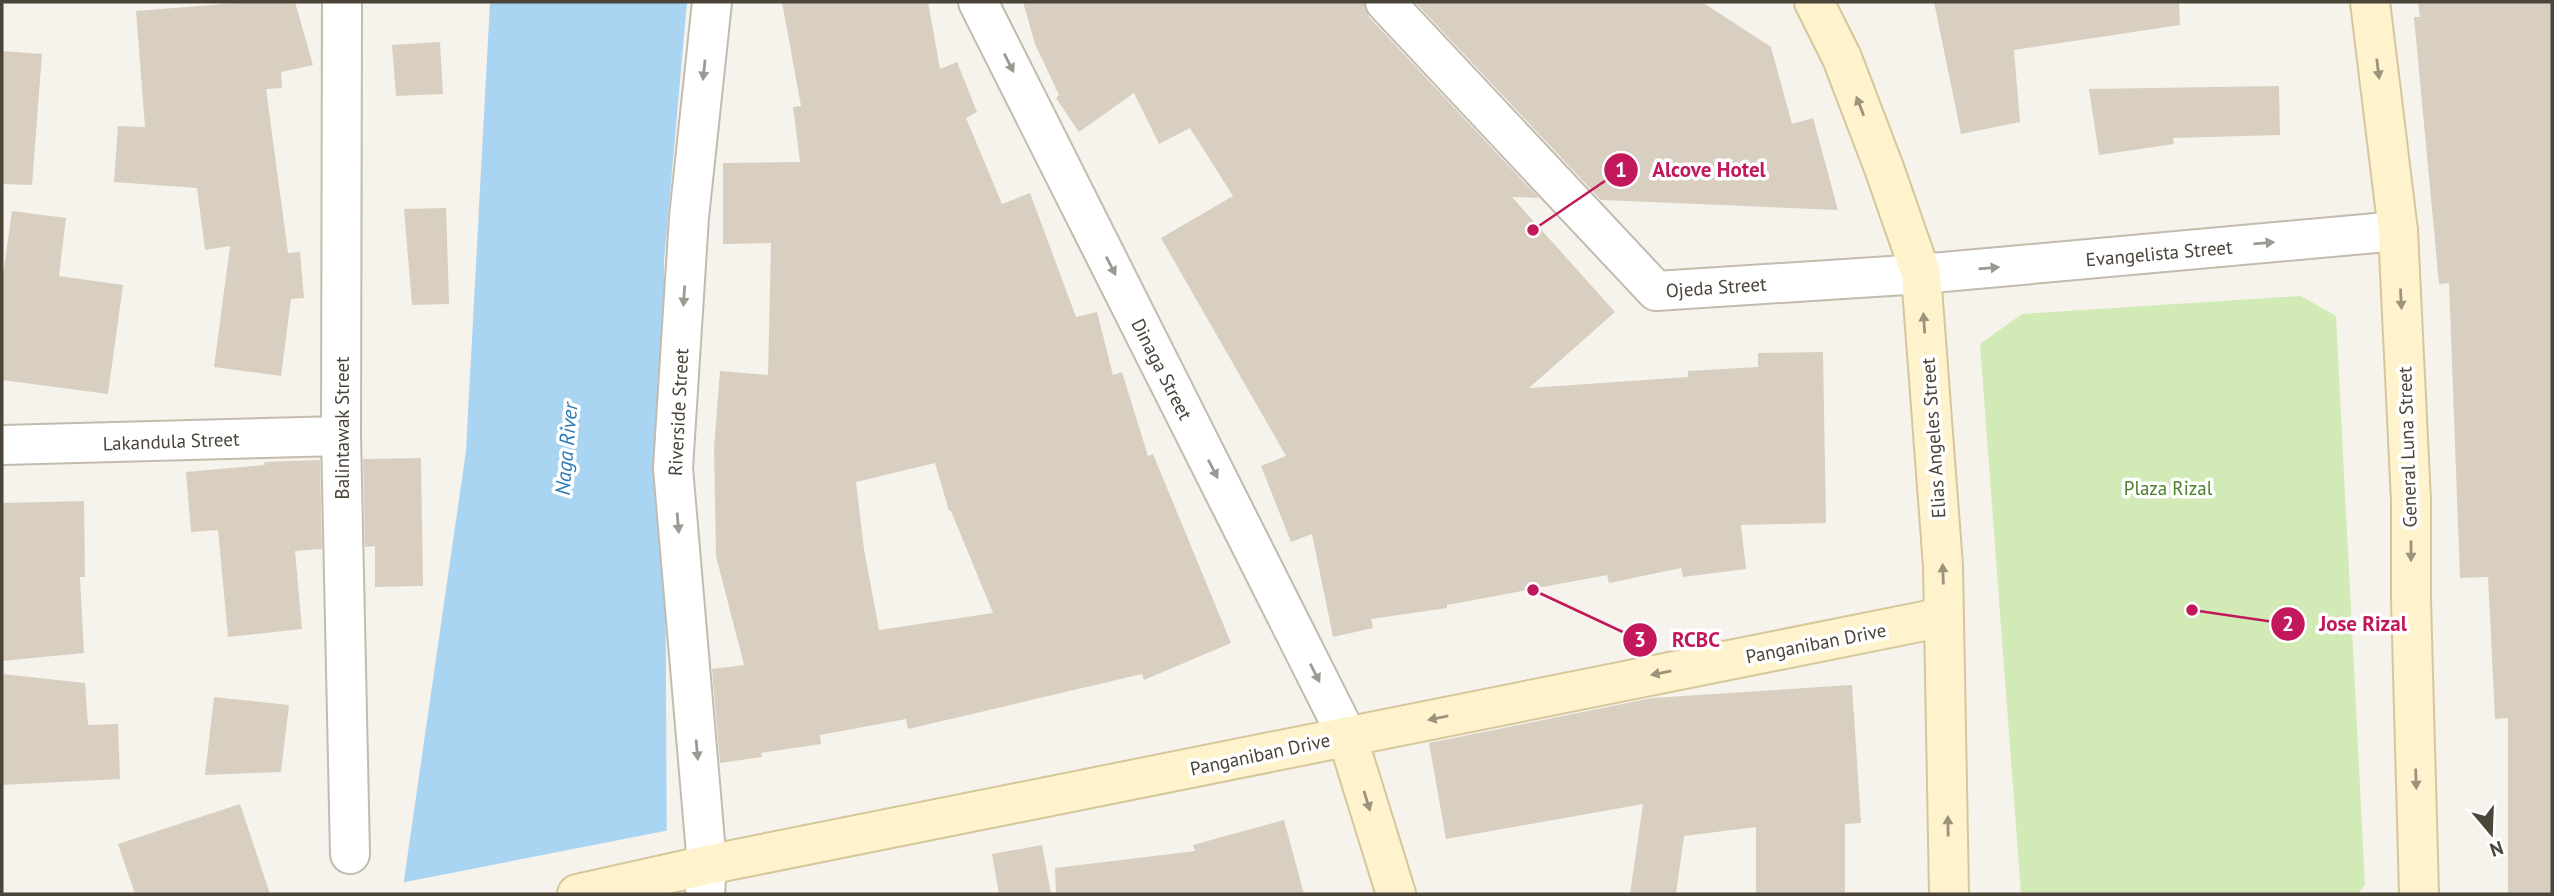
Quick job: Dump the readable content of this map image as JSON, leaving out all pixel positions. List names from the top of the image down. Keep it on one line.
{"streets":{"main road":["Elias Angeles Street","General Luna Street","Panganiban Drive"],"street":["Evangelista Street","Ojeda Street","Dinaga Street","Riverside Street","Balintawak Street","Lakandula Street"]},"crossings":[["Evangelista Street","Ojeda Street"],["Evangelista Street","Elias Angeles Street"],["Evangelista Street","General Luna Street"],["Ojeda Street","Elias Angeles Street"],["Dinaga Street","Panganiban Drive"],["Riverside Street","Panganiban Drive"],["Balintawak Street","Lakandula Street"],["Elias Angeles Street","Panganiban Drive"]],"one_way":["Evangelista Street","Dinaga Street","Riverside Street","Elias Angeles Street","General Luna Street","Panganiban Drive"],"water":["Naga River"],"parks":["Plaza Rizal"],"places":["Alcove Hotel","RCBC","Jose Rizal"],"north":"bottom"}
